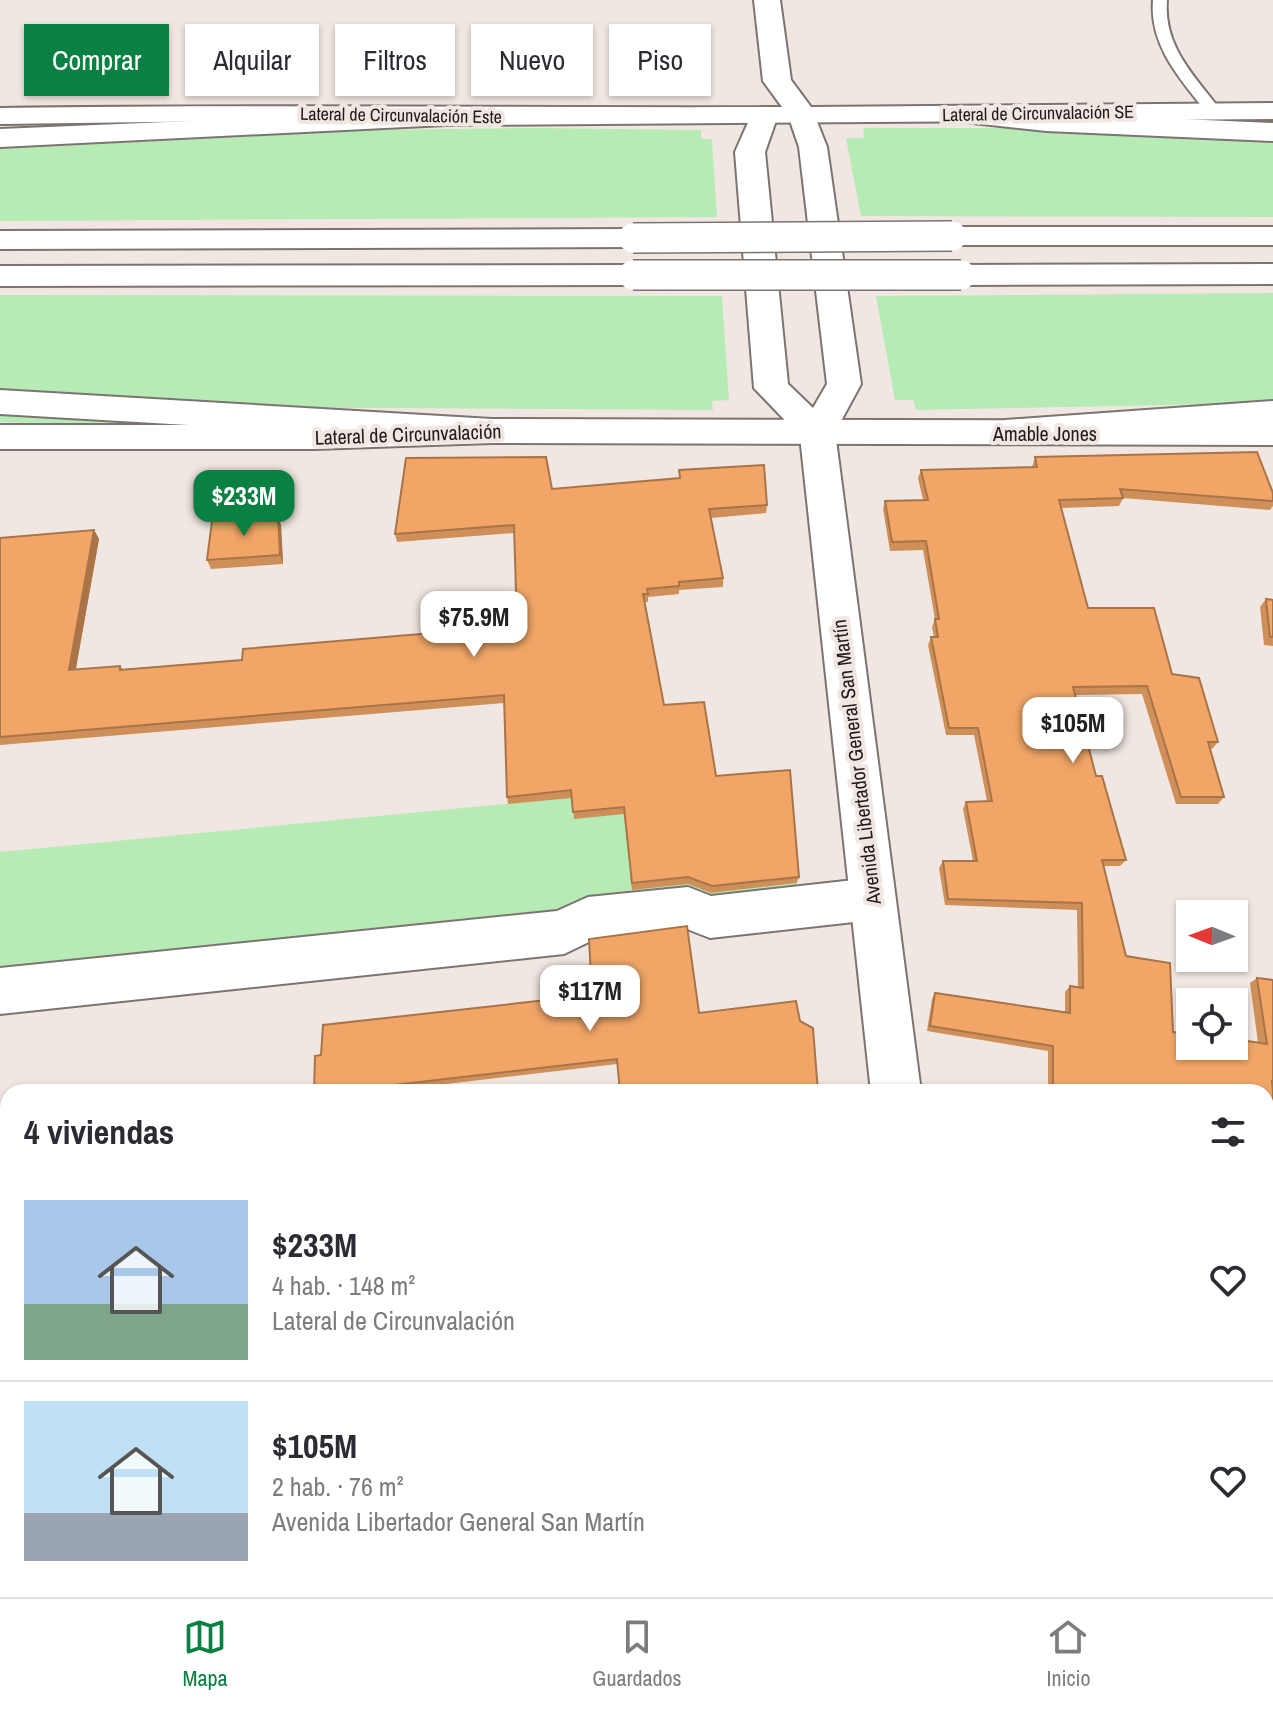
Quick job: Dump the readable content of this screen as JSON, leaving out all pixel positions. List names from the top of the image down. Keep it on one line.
{"streets":{"main road":["Lateral de Circunvalación SE","Lateral de Circunvalación Este","Amable Jones","Lateral de Circunvalación","Avenida Libertador General San Martín"]},"crossings":[["Lateral de Circunvalación SE","Lateral de Circunvalación Este"],["Amable Jones","Lateral de Circunvalación"],["Amable Jones","Avenida Libertador General San Martín"],["Lateral de Circunvalación","Avenida Libertador General San Martín"]],"north":"left","page":{"chip":["Comprar","Alquilar","Filtros","Nuevo","Piso"],"price":["$233M","$75.9M","$105M","$117M"],"heading":"4 viviendas","list":[{"name":"$233M","note":"4 hab. · 148 m² · Lateral de Circunvalación"},{"name":"$105M","note":"2 hab. · 76 m² · Avenida Libertador General San Martín"}],"tabs":["Mapa","Guardados","Inicio"]}}
